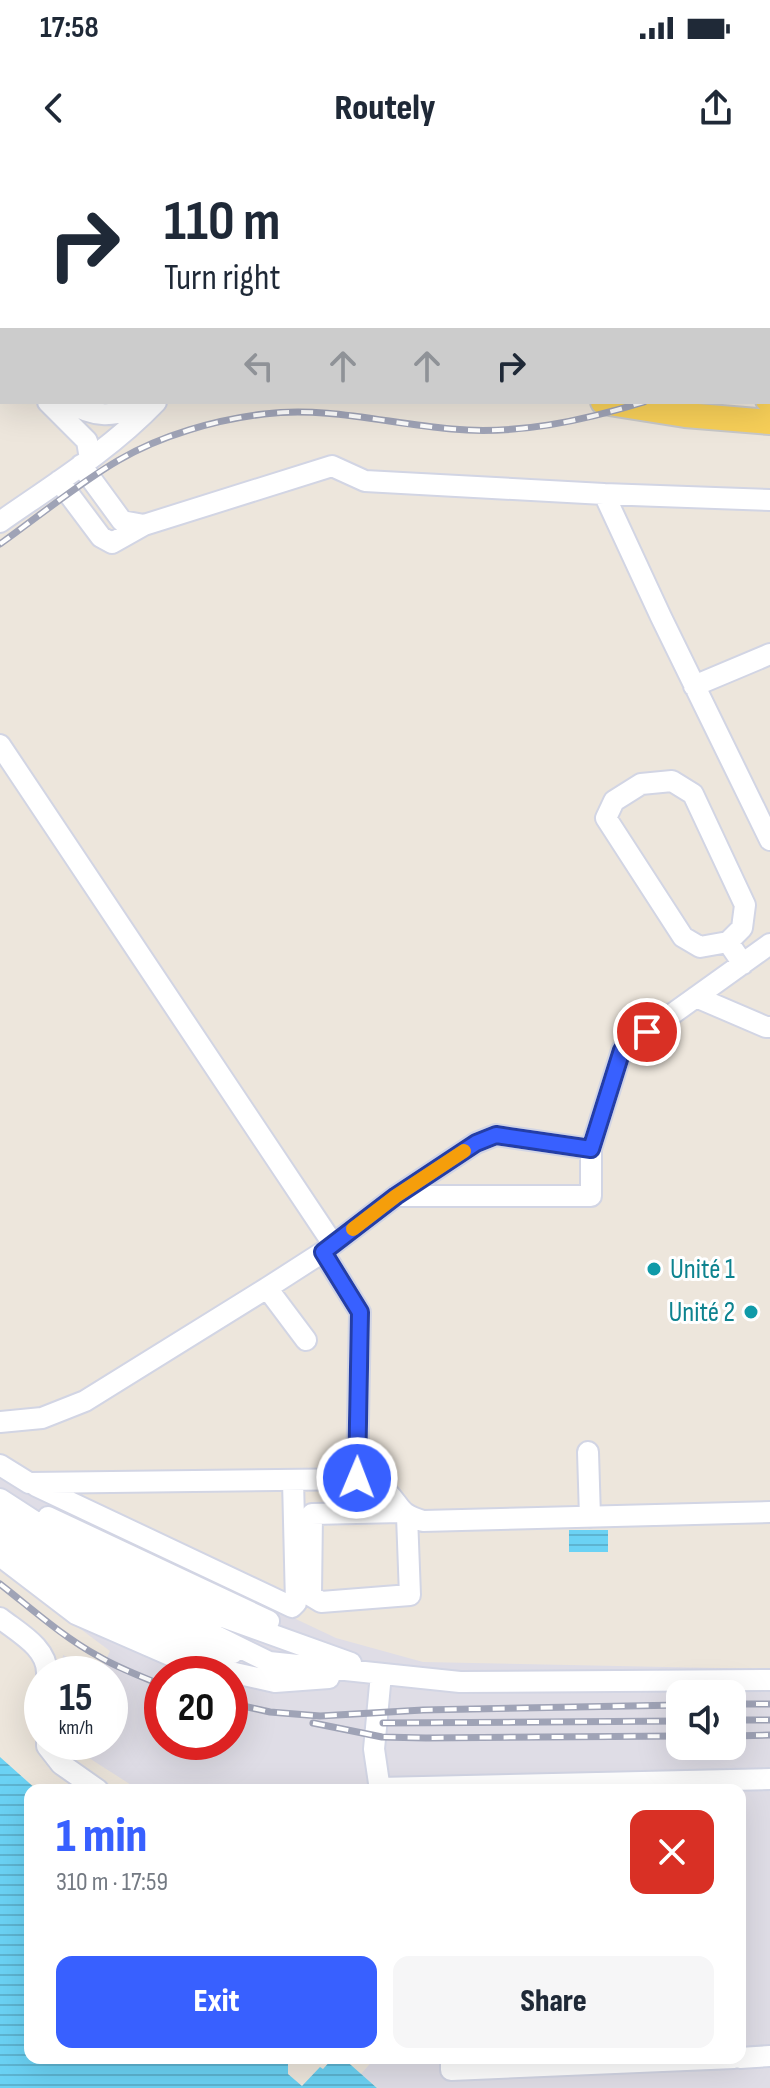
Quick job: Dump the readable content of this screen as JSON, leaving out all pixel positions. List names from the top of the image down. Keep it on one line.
{"places":["Unité 1","Unité 2"],"page":{"status":"17:58","header":"Routely","turn":["110 m","Turn right"],"speed":"15 km/h","limit":"20","heading":["1 min","310 m · 17:59"],"buttons":["Exit","Share"]}}
